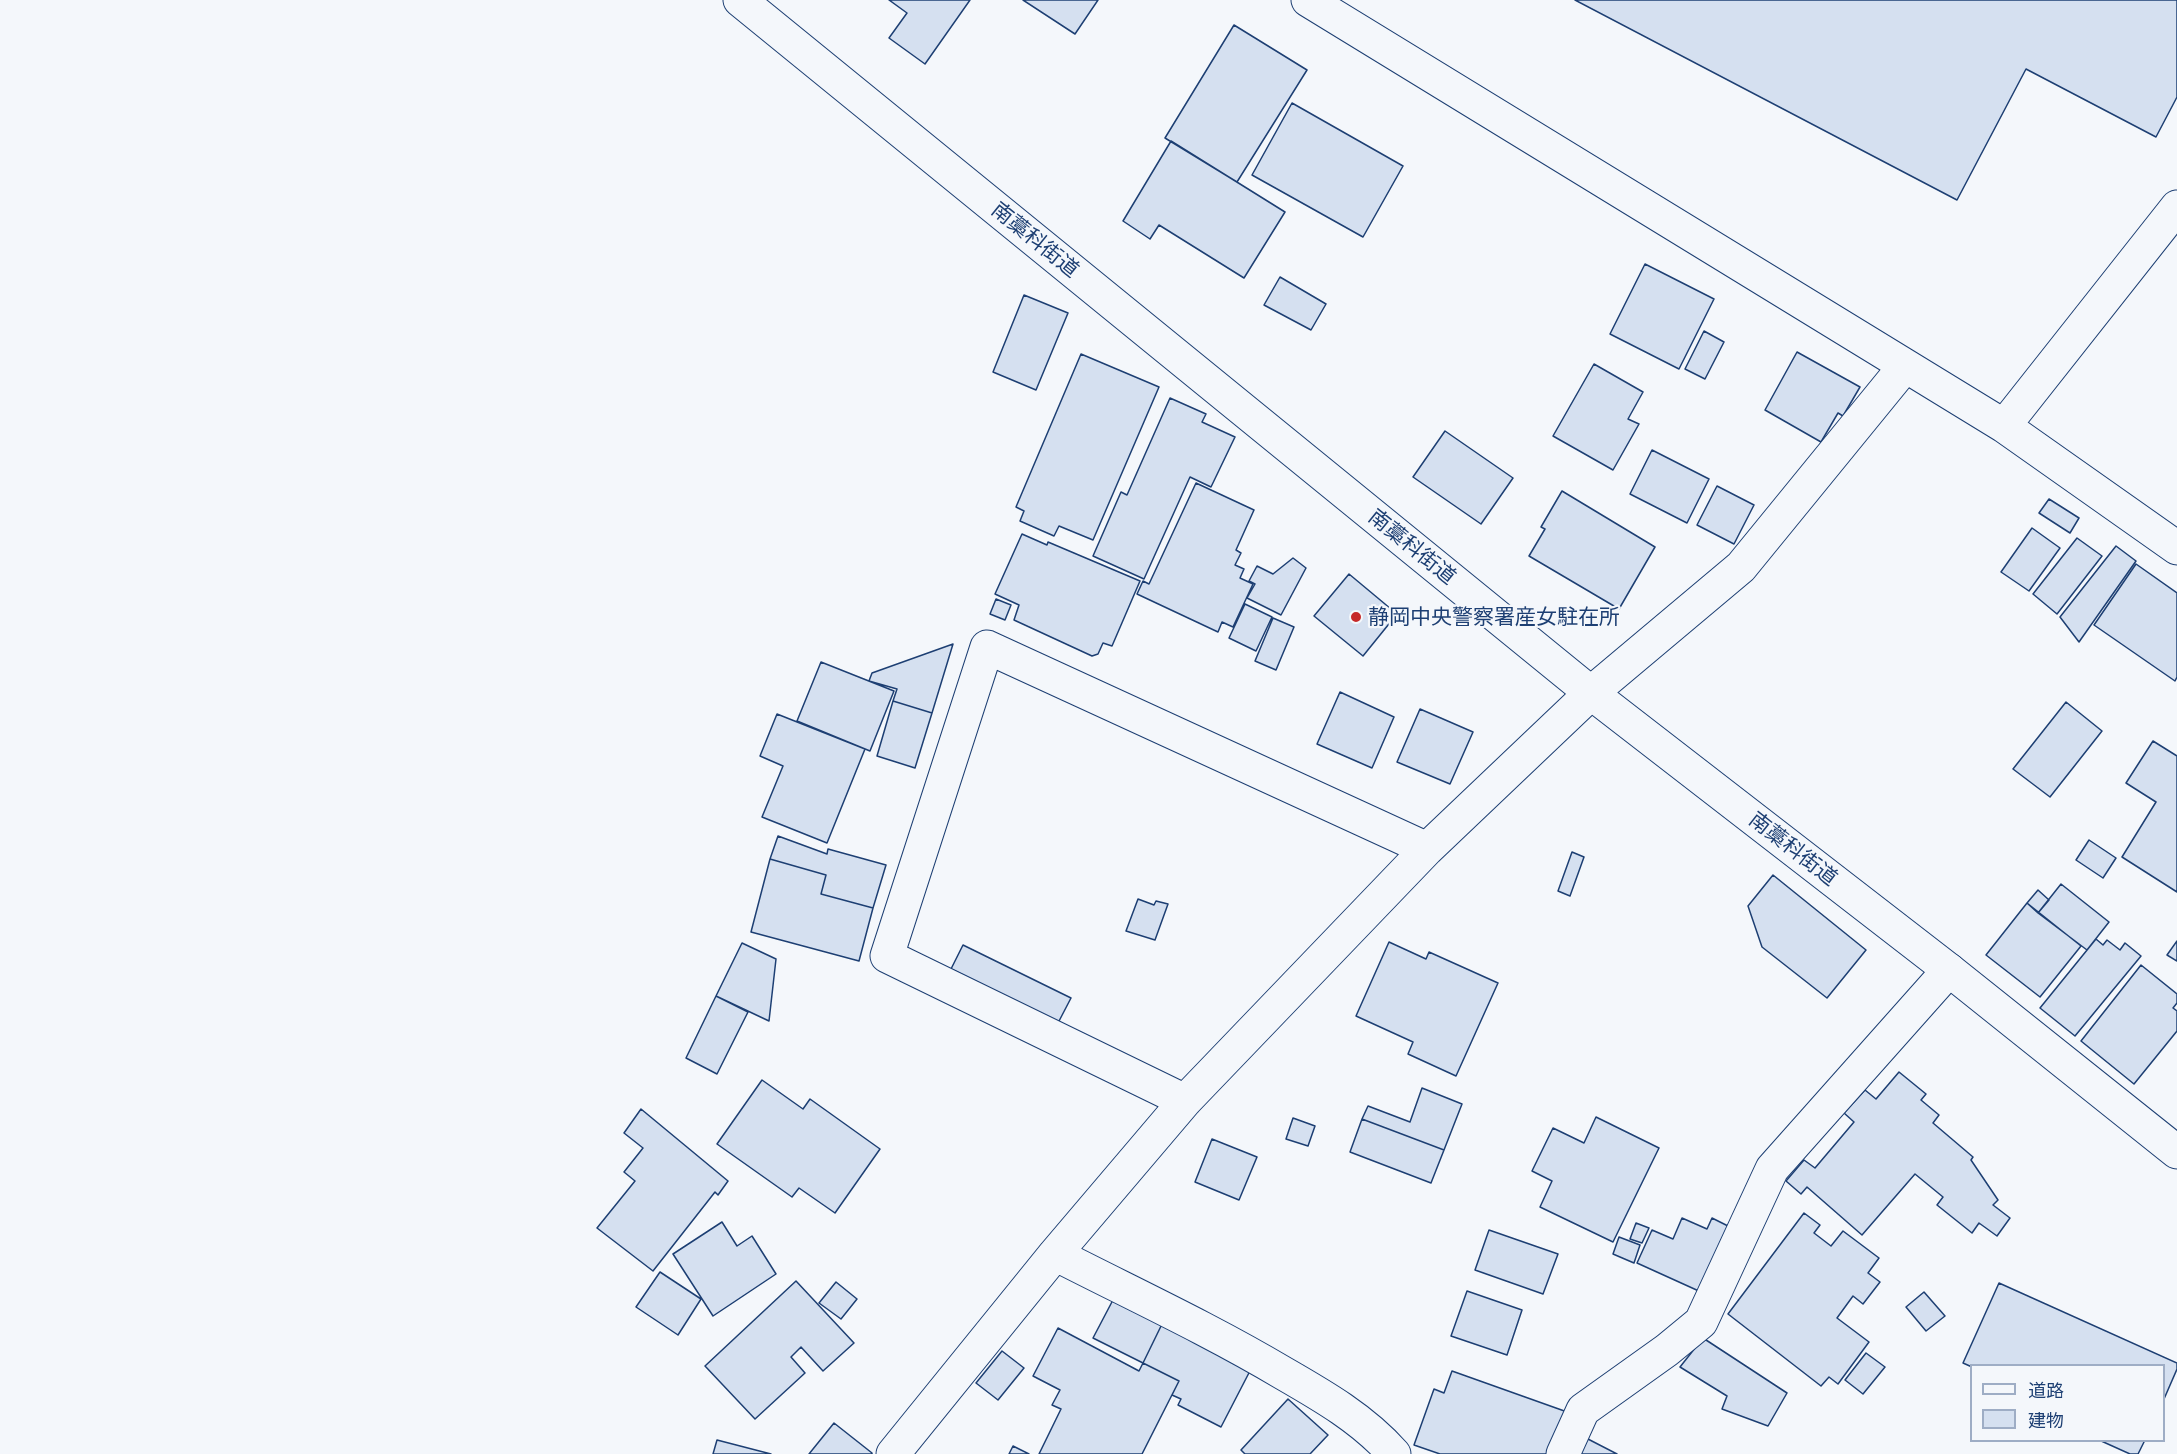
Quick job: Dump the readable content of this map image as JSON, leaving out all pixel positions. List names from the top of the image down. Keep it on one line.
{"streets":{"street":["南藁科街道"]},"places":["静岡中央警察署産女駐在所"],"legend":["道路","建物"]}
